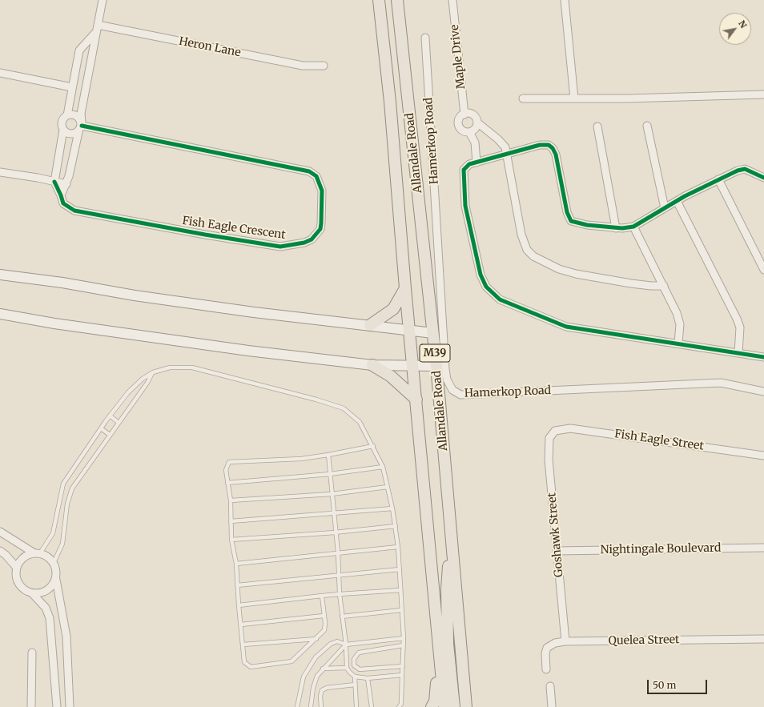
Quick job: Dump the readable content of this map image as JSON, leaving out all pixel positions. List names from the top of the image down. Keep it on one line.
{"streets":{"main road":["Allandale Road","M39"],"street":["Heron Lane","Maple Drive","Hamerkop Road","Fish Eagle Crescent","Fish Eagle Street","Goshawk Street","Nightingale Boulevard","Quelea Street"]},"crossings":[["Fish Eagle Street","Goshawk Street"],["Goshawk Street","Nightingale Boulevard"],["Goshawk Street","Quelea Street"]],"scale_bar":"50 m","north":"top right"}
